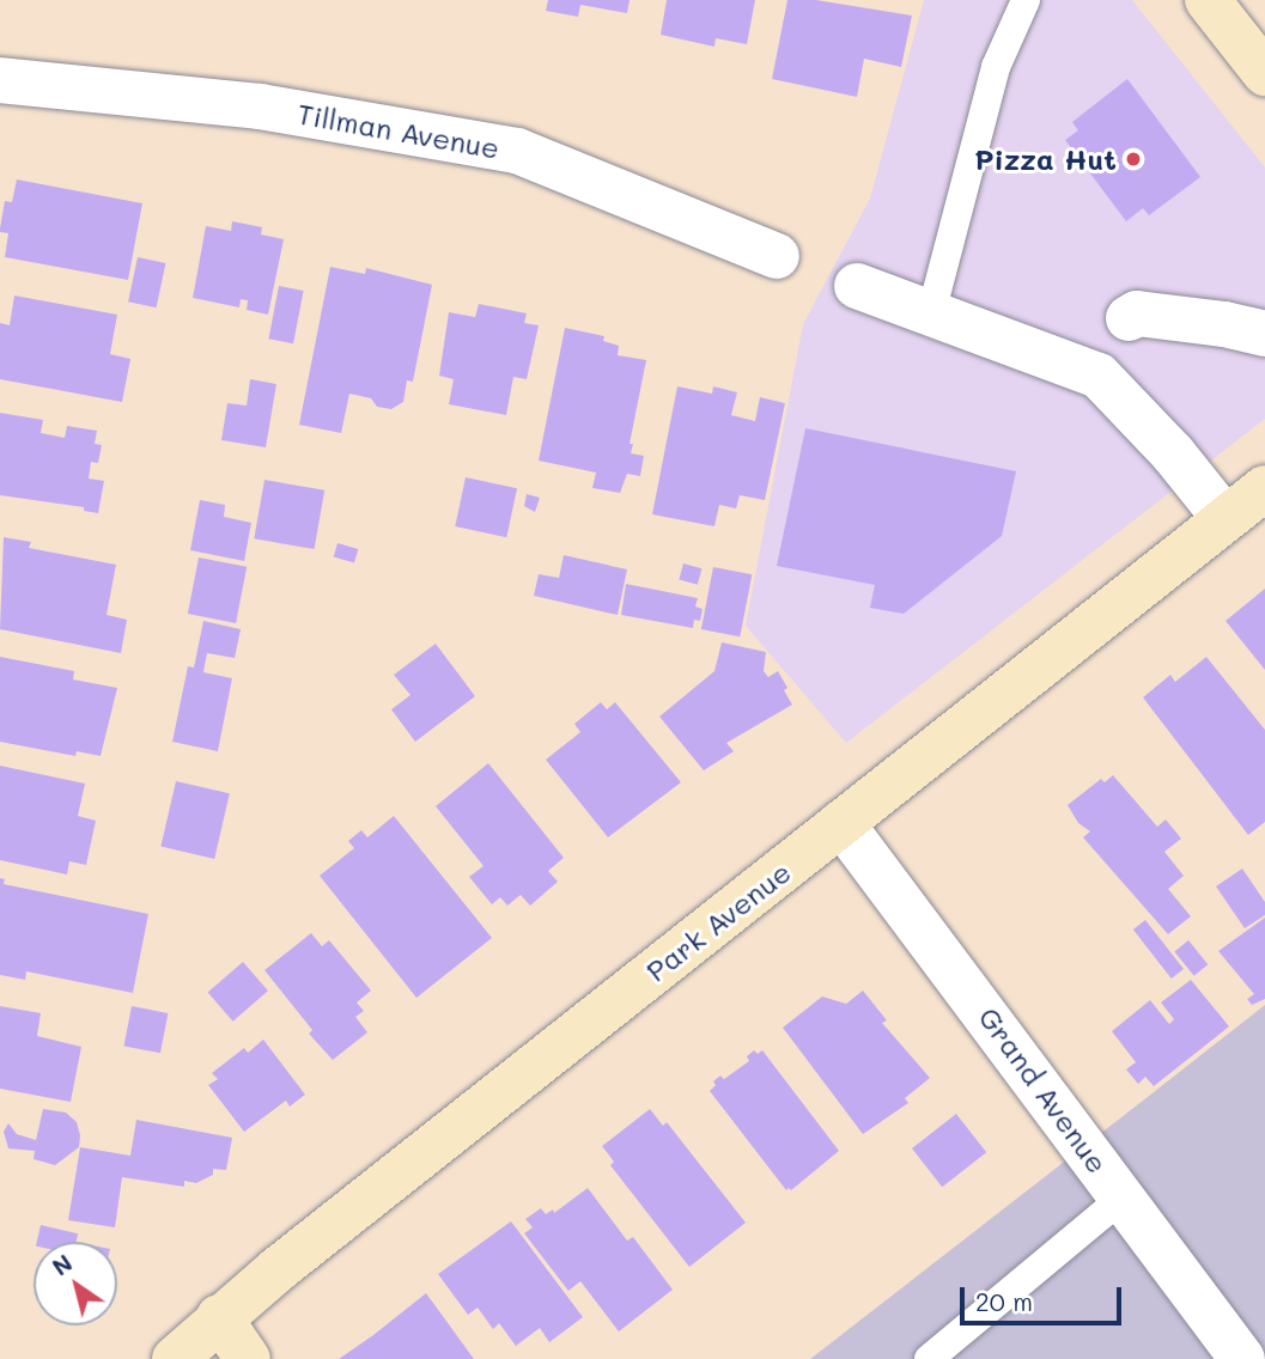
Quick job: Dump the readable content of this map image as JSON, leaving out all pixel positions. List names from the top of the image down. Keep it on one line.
{"streets":{"street":["Tillman Avenue","Park Avenue","Grand Avenue"]},"crossings":[["Park Avenue","Grand Avenue"]],"places":["Pizza Hut"],"scale_bar":"20 m","north":"top left"}
